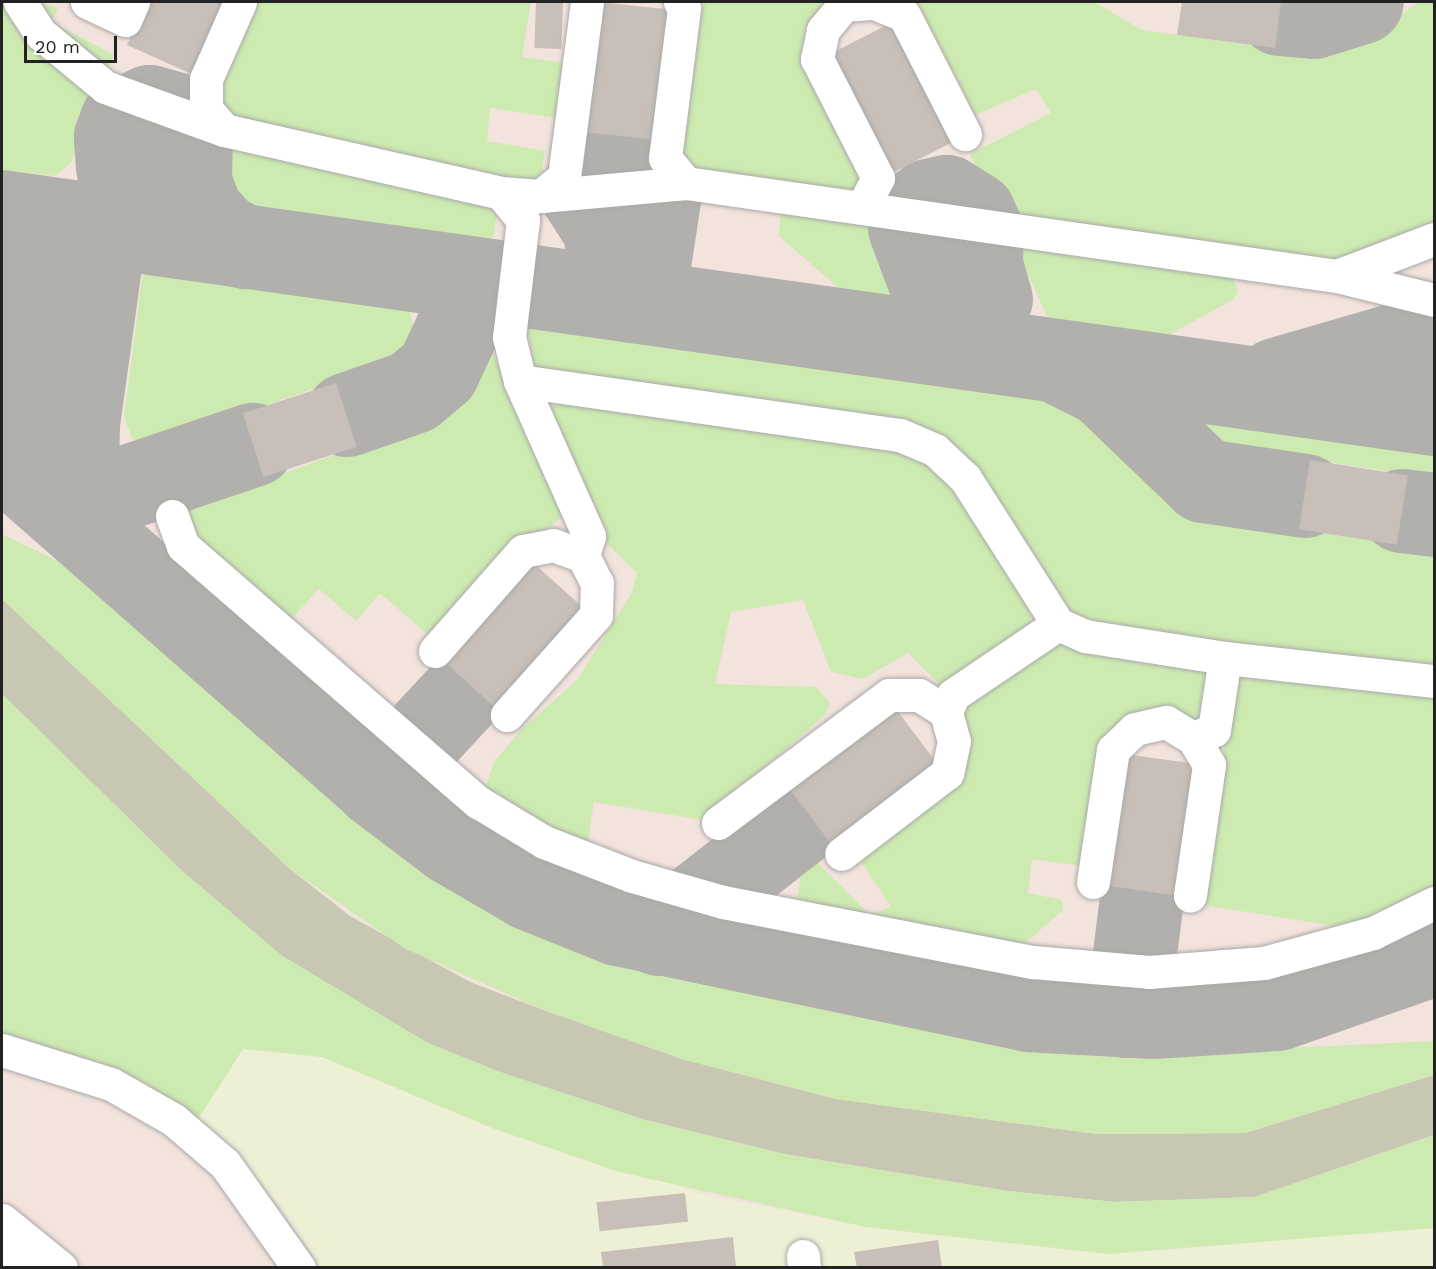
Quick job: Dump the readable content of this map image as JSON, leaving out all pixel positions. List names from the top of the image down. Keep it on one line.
{"scale_bar":"20 m"}
